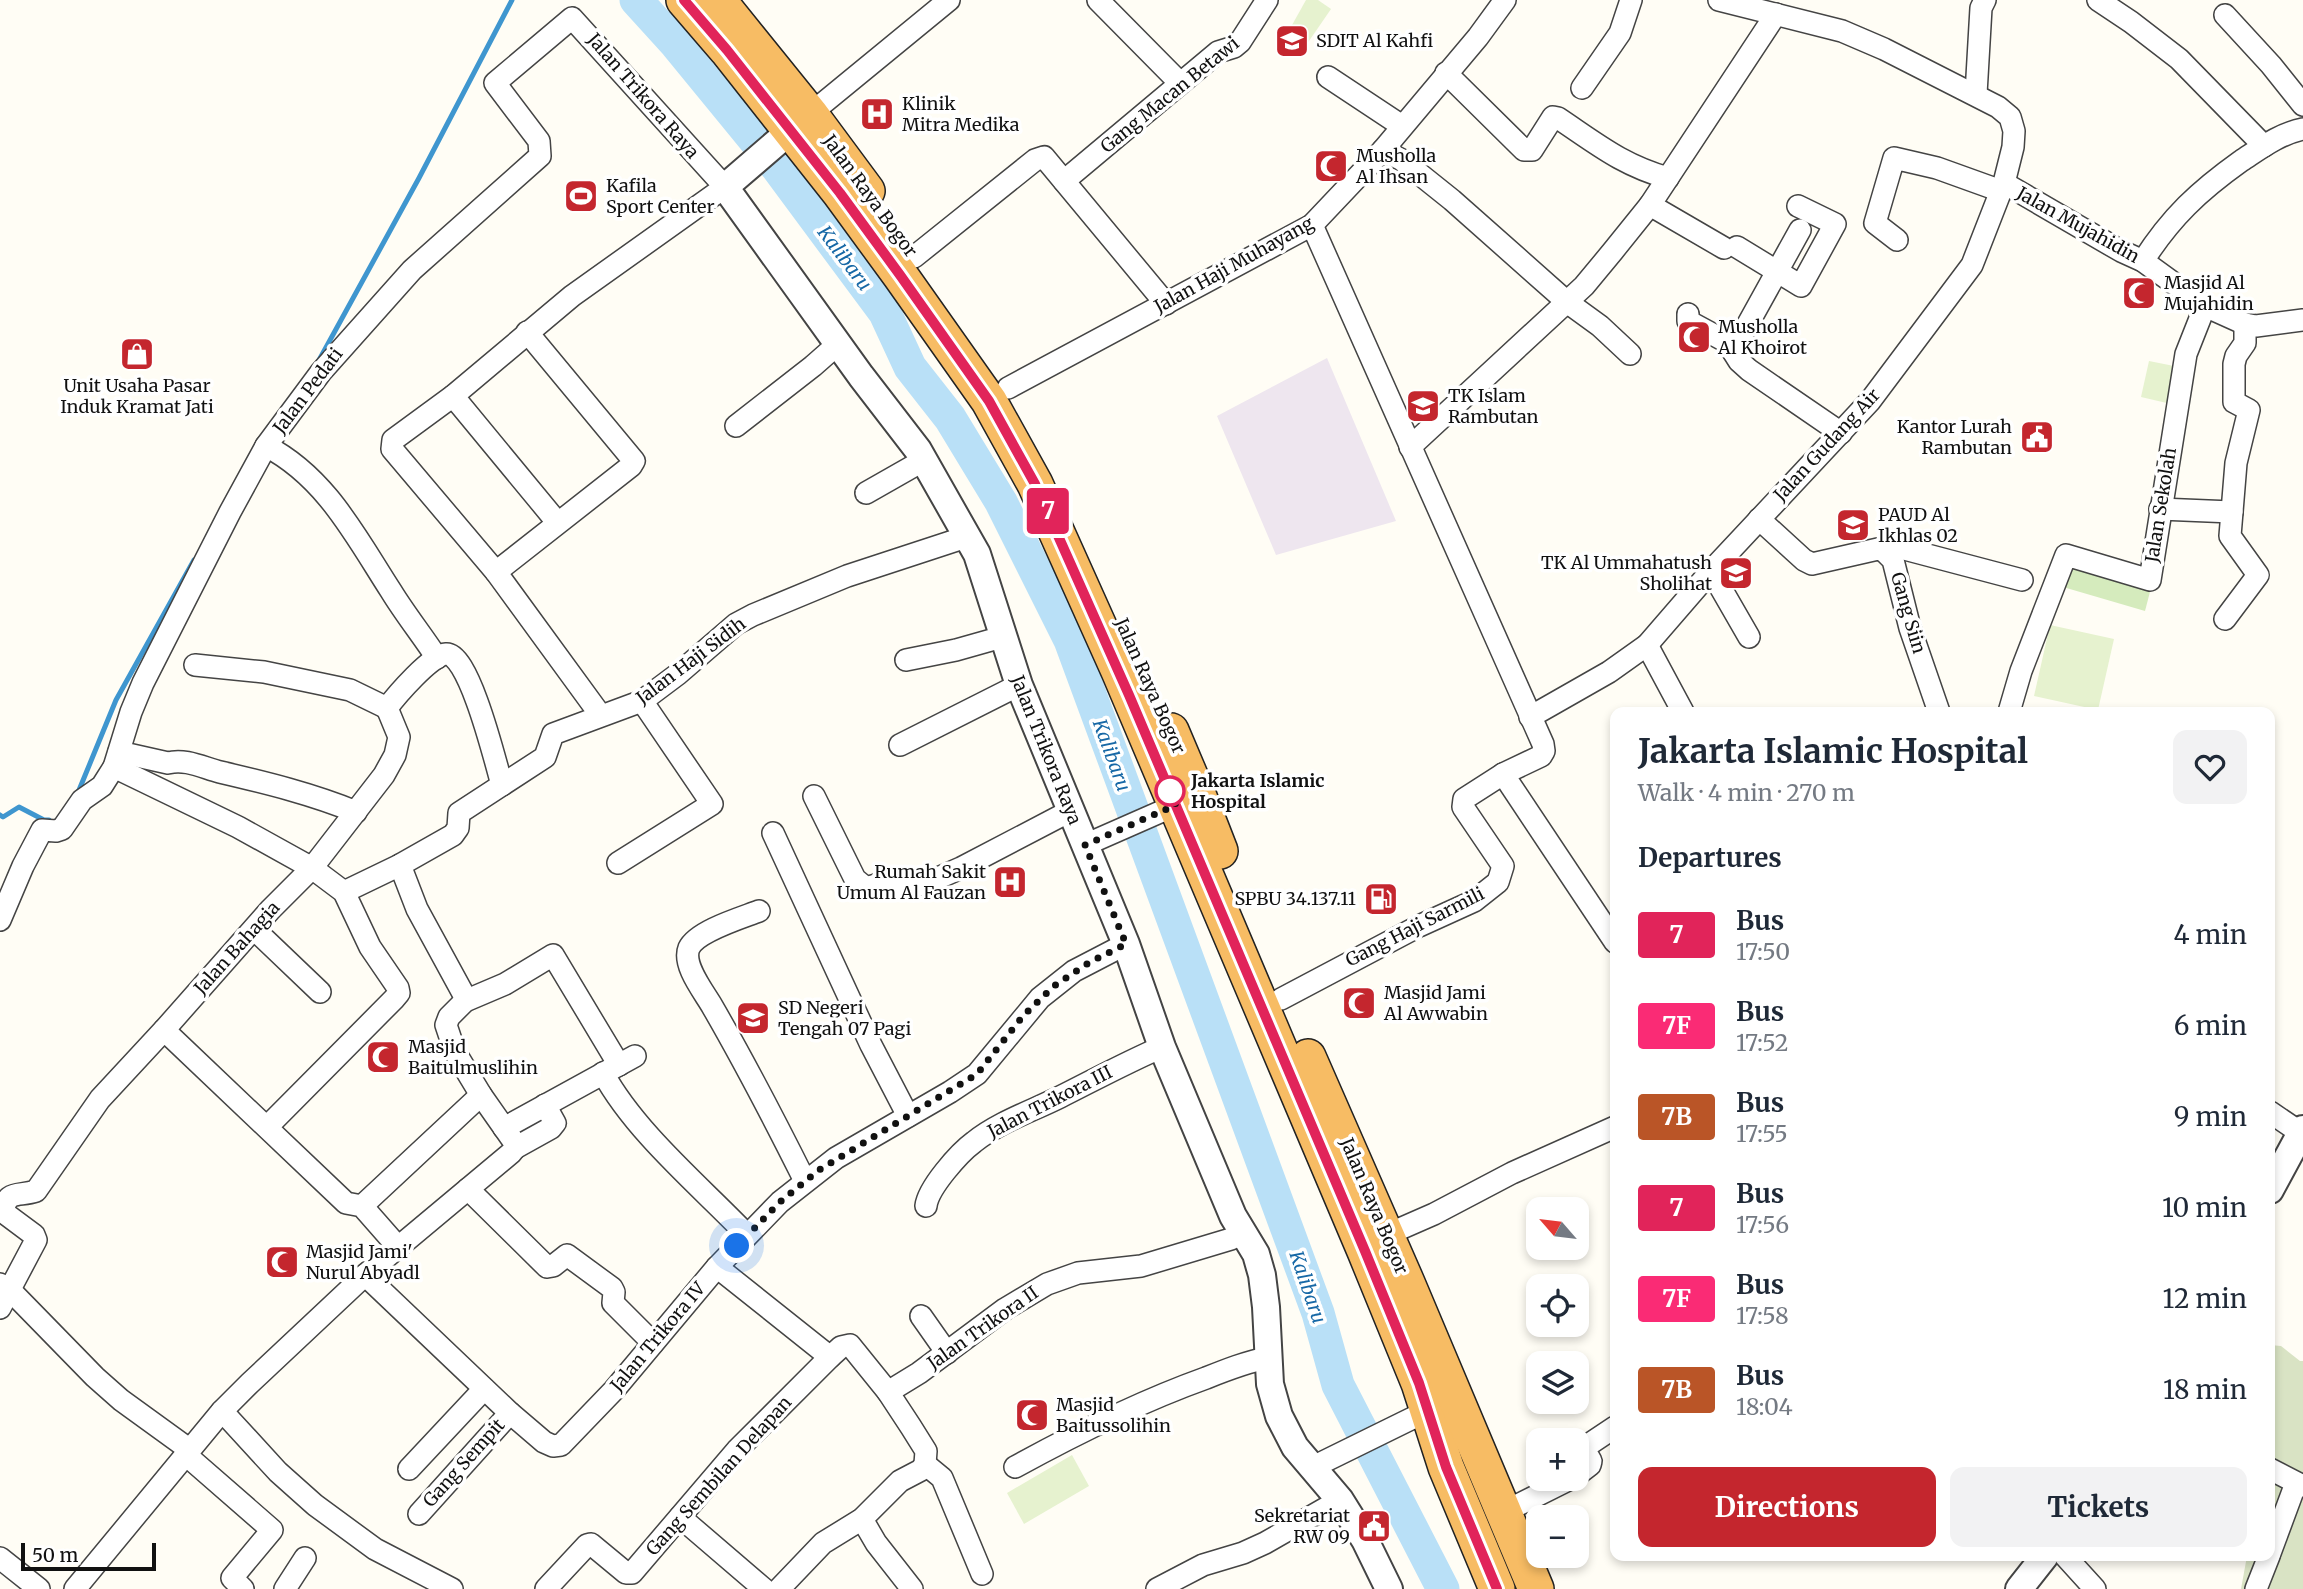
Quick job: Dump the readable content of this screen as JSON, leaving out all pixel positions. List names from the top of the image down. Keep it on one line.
{"streets":{"highway":["Jalan Raya Bogor"],"street":["Gang Macan Betawi","Jalan Trikora Raya","Jalan Mujahidin","Jalan Haji Muhayang","Jalan Pedati","Jalan Gudang Air","Jalan Sekolah","Gang Siin","Jalan Haji Sidih","Gang Haji Sarmili","Jalan Bahagia","Jalan Trikora III","Jalan Trikora II","Jalan Trikora IV","Gang Sempit","Gang Sembilan Delapan"]},"crossings":[["Jalan Trikora Raya","Jalan Pedati"],["Jalan Trikora Raya","Jalan Haji Sidih"],["Jalan Trikora Raya","Jalan Trikora III"],["Jalan Trikora Raya","Jalan Trikora II"],["Jalan Trikora Raya","Jalan Trikora IV"],["Jalan Raya Bogor","Jalan Haji Muhayang"],["Jalan Raya Bogor","Gang Haji Sarmili"],["Jalan Mujahidin","Jalan Gudang Air"],["Jalan Mujahidin","Jalan Sekolah"],["Jalan Gudang Air","Gang Siin"],["Jalan Trikora IV","Gang Sempit"]],"water":["Kalibaru"],"places":{"school or university":["SDIT Al Kahfi","TK Islam Rambutan","PAUD Al Ikhlas 02","TK Al Ummahatush Sholihat","SD Negeri Tengah 07 Pagi"],"hospital":["Klinik Mitra Medika","Rumah Sakit Umum Al Fauzan"],"mosque":["Musholla Al Ihsan","Masjid Al Mujahidin","Musholla Al Khoirot","Masjid Jami Al Awwabin","Masjid Baitulmuslihin","Masjid Jami' Nurul Abyadl","Masjid Baitussolihin"],"sports":["Kafila Sport Center"],"shop":["Unit Usaha Pasar Induk Kramat Jati"],"public building":["Kantor Lurah Rambutan","Sekretariat RW 09"],"other":["Jakarta Islamic Hospital"],"fuel station":["SPBU 34.137.11"]},"lines":["bus line 7"],"scale_bar":"50 m","north":"top left","page":{"on_map":"7","heading":[["Jakarta Islamic Hospital","Walk · 4 min · 270 m"],"Departures"],"list":[{"mark":"7","name":"Bus","note":"17:50","value":"4 min"},{"mark":"7F","name":"Bus","note":"17:52","value":"6 min"},{"mark":"7B","name":"Bus","note":"17:55","value":"9 min"},{"mark":"7","name":"Bus","note":"17:56","value":"10 min"},{"mark":"7F","name":"Bus","note":"17:58","value":"12 min"},{"mark":"7B","name":"Bus","note":"18:04","value":"18 min"}],"map_buttons":["+","−"],"buttons":["Directions","Tickets"],"scale":"50 m"}}
